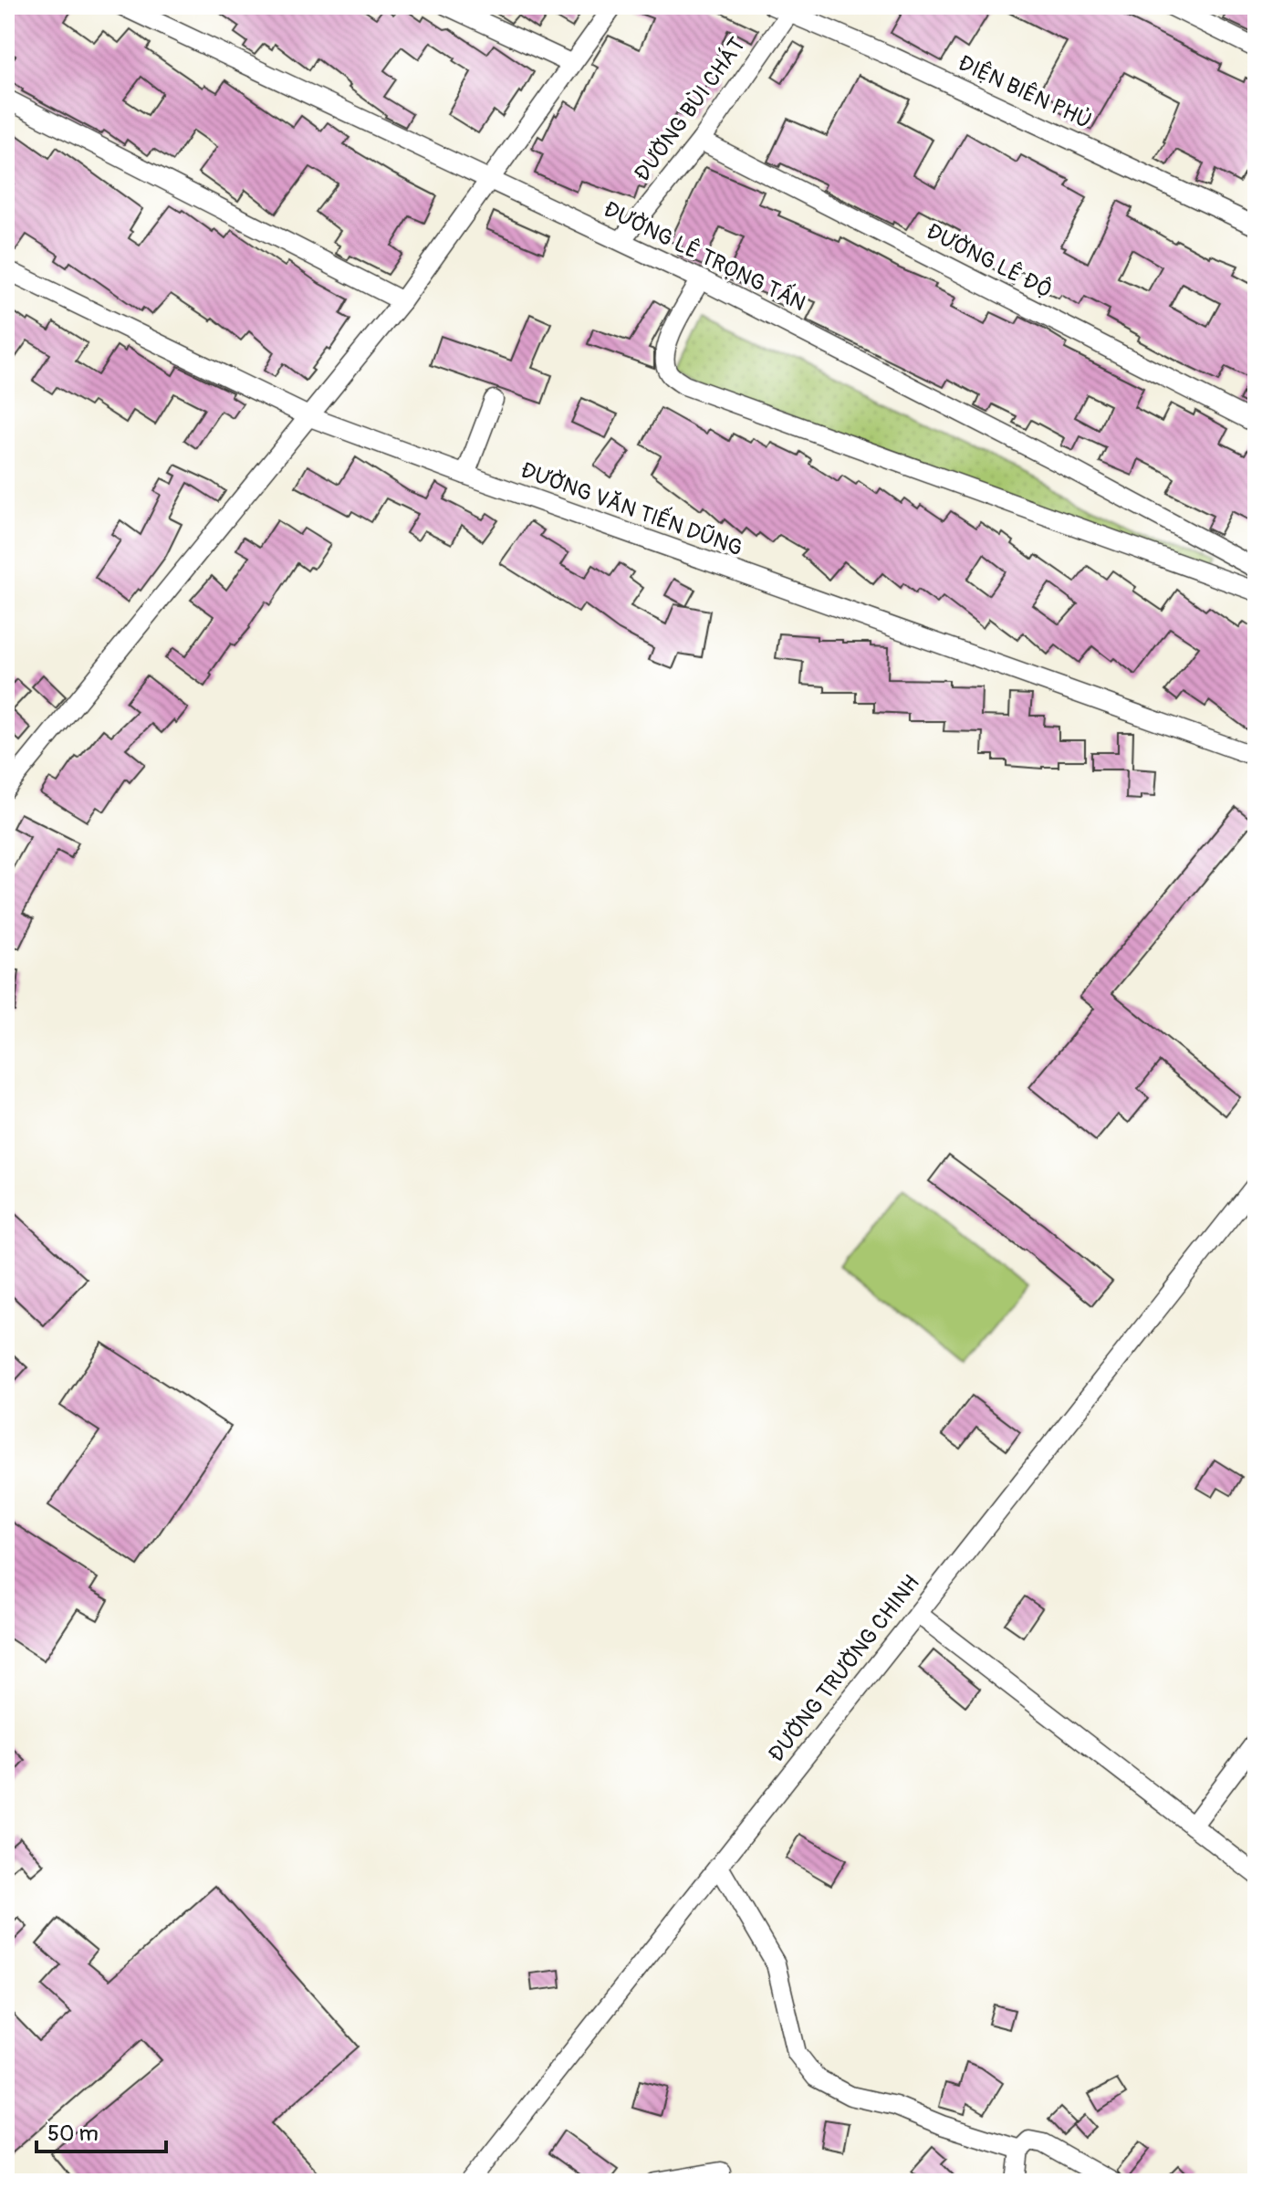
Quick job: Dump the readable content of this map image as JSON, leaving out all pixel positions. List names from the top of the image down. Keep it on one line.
{"streets":{"street":["ĐIỆN BIÊN PHỦ","ĐƯỜNG BÙI CHÁT","ĐƯỜNG LÊ TRỌNG TẤN","ĐƯỜNG LÊ ĐỘ","ĐƯỜNG VĂN TIẾN DŨNG","ĐƯỜNG TRƯỜNG CHINH"]},"crossings":[["ĐIỆN BIÊN PHỦ","ĐƯỜNG BÙI CHÁT"],["ĐƯỜNG BÙI CHÁT","ĐƯỜNG LÊ TRỌNG TẤN"],["ĐƯỜNG BÙI CHÁT","ĐƯỜNG LÊ ĐỘ"]],"scale_bar":"50 m"}
